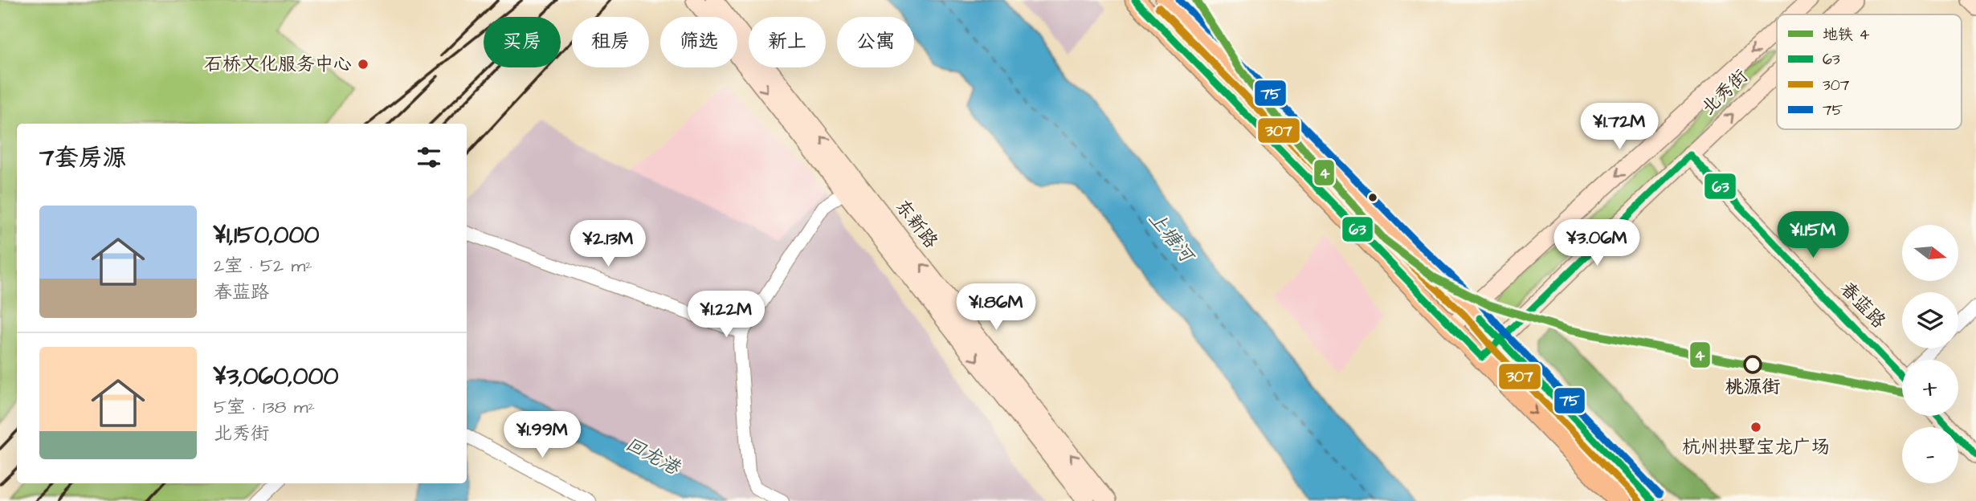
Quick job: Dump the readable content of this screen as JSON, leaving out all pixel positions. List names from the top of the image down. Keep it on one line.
{"streets":{"main road":["北秀街","东新路","春蓝路"]},"crossings":[["北秀街","春蓝路"]],"water":["上塘河","回龙港"],"places":["石桥文化服务中心","桃源街","杭州拱墅宝龙广场"],"lines":["metro line 4","transit line 63","transit line 75","transit line 307"],"legend":["地铁 4","63","307","75"],"north":"right","page":{"chip":["买房","租房","筛选","新上","公寓"],"price":["¥1.72M","¥1.15M","¥3.06M","¥2.13M","¥1.86M","¥1.22M","¥1.99M"],"heading":"7套房源","list":[{"name":"¥1,150,000","note":"2室 · 52 m² · 春蓝路"},{"name":"¥3,060,000","note":"5室 · 138 m² · 北秀街"}],"map_buttons":["+","−"]}}
